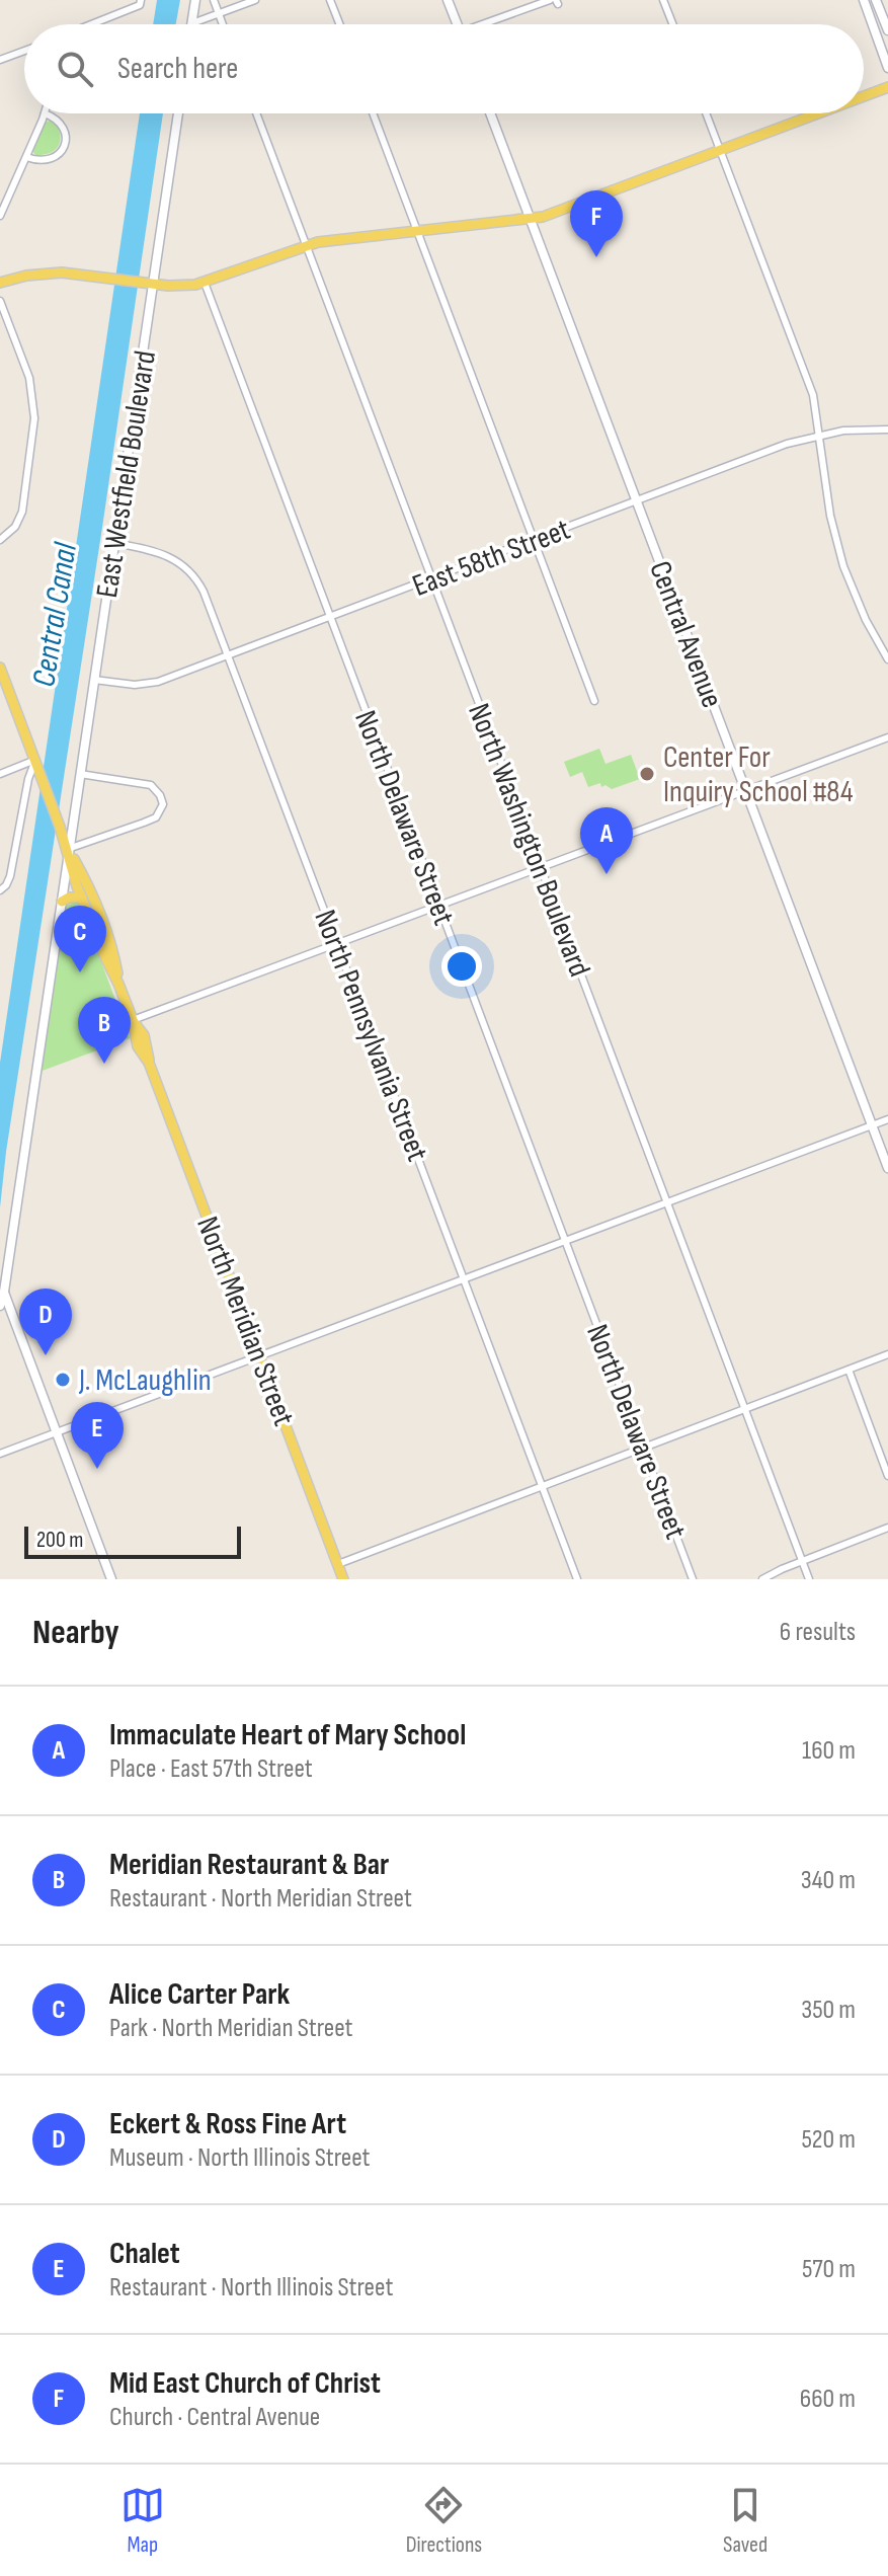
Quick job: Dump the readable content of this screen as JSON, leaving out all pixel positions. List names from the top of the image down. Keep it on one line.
{"streets":{"main road":["East Westfield Boulevard","Central Avenue","North Meridian Street"],"street":["East 58th Street","North Delaware Street","North Washington Boulevard","North Pennsylvania Street"]},"crossings":[["East Westfield Boulevard","East 58th Street"],["East Westfield Boulevard","North Pennsylvania Street"],["East Westfield Boulevard","North Meridian Street"],["East 58th Street","Central Avenue"],["East 58th Street","North Delaware Street"],["East 58th Street","North Washington Boulevard"],["East 58th Street","North Pennsylvania Street"]],"water":["Central Canal"],"places":["Center For Inquiry School #84","J. McLaughlin"],"scale_bar":"200 m","page":{"search":"Search here","pins":["F","A","C","B","D","E"],"scale":"200 m","heading":["Nearby","6 results"],"list":[{"mark":"A","name":"Immaculate Heart of Mary School","note":"Place · East 57th Street","value":"160 m"},{"mark":"B","name":"Meridian Restaurant & Bar","note":"Restaurant · North Meridian Street","value":"340 m"},{"mark":"C","name":"Alice Carter Park","note":"Park · North Meridian Street","value":"350 m"},{"mark":"D","name":"Eckert & Ross Fine Art","note":"Museum · North Illinois Street","value":"520 m"},{"mark":"E","name":"Chalet","note":"Restaurant · North Illinois Street","value":"570 m"},{"mark":"F","name":"Mid East Church of Christ","note":"Church · Central Avenue","value":"660 m"}],"nav":["Map","Directions","Saved"]}}
